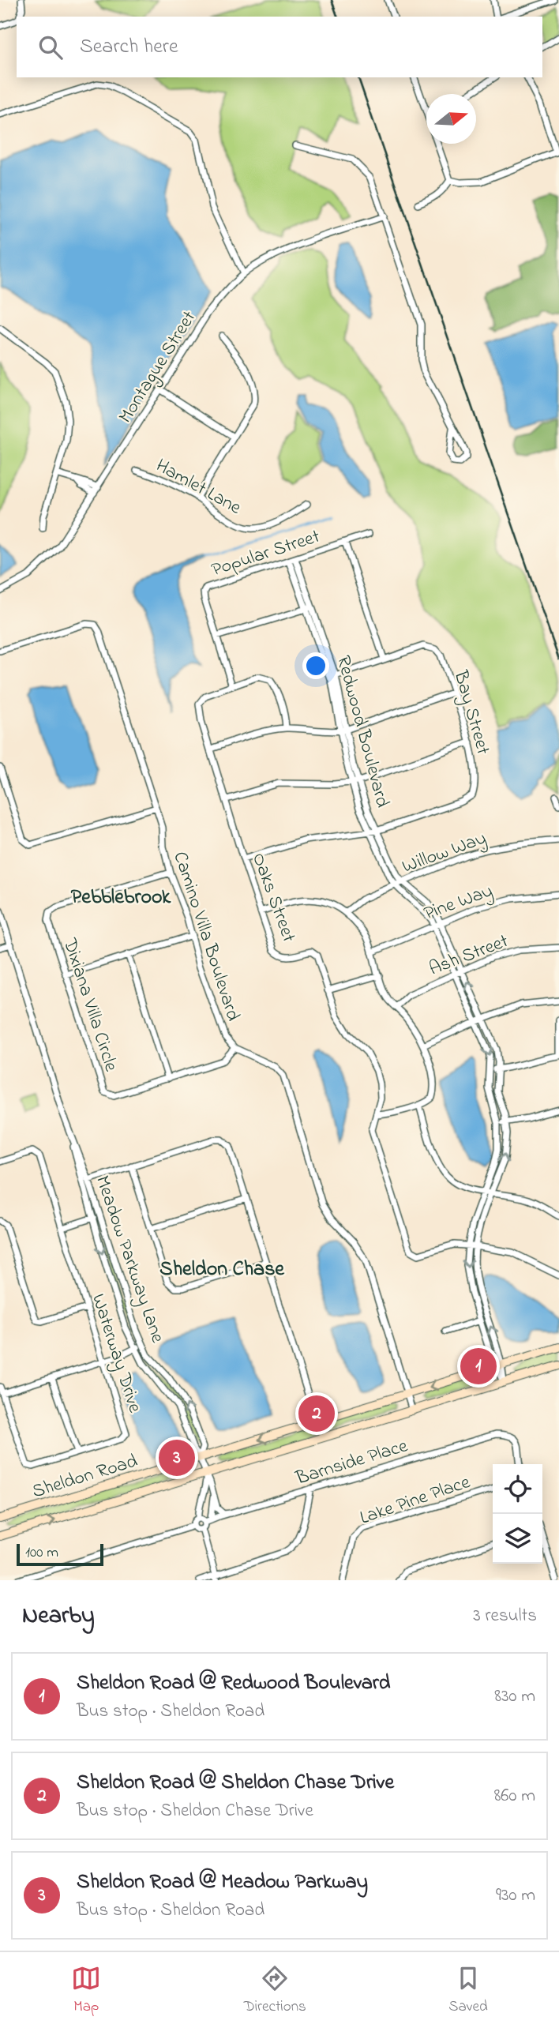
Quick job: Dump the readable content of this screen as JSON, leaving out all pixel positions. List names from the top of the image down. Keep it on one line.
{"streets":{"main road":["Sheldon Road"],"street":["Montague Street","Hamlet Lane","Popular Street","Bay Street","Redwood Boulevard","Willow Way","Oaks Street","Pine Way","Camino Villa Boulevard","Ash Street","Dixiana Villa Circle","Meadow Parkway Lane","Waterway Drive","Barnside Place","Lake Pine Place"]},"crossings":[["Popular Street","Redwood Boulevard"],["Popular Street","Oaks Street"],["Bay Street","Redwood Boulevard"],["Redwood Boulevard","Willow Way"],["Redwood Boulevard","Oaks Street"],["Redwood Boulevard","Pine Way"],["Redwood Boulevard","Ash Street"],["Redwood Boulevard","Sheldon Road"],["Camino Villa Boulevard","Dixiana Villa Circle"],["Camino Villa Boulevard","Sheldon Road"],["Meadow Parkway Lane","Sheldon Road"]],"districts":["Pebblebrook","Sheldon Chase"],"scale_bar":"100 m","north":"right","page":{"search":"Search here","pins":["1","2","3"],"scale":"100 m","heading":["Nearby","3 results"],"list":[{"mark":"1","name":"Sheldon Road @ Redwood Boulevard","note":"Bus stop · Sheldon Road","value":"830 m"},{"mark":"2","name":"Sheldon Road @ Sheldon Chase Drive","note":"Bus stop · Sheldon Chase Drive","value":"860 m"},{"mark":"3","name":"Sheldon Road @ Meadow Parkway","note":"Bus stop · Sheldon Road","value":"930 m"}],"nav":["Map","Directions","Saved"]}}
